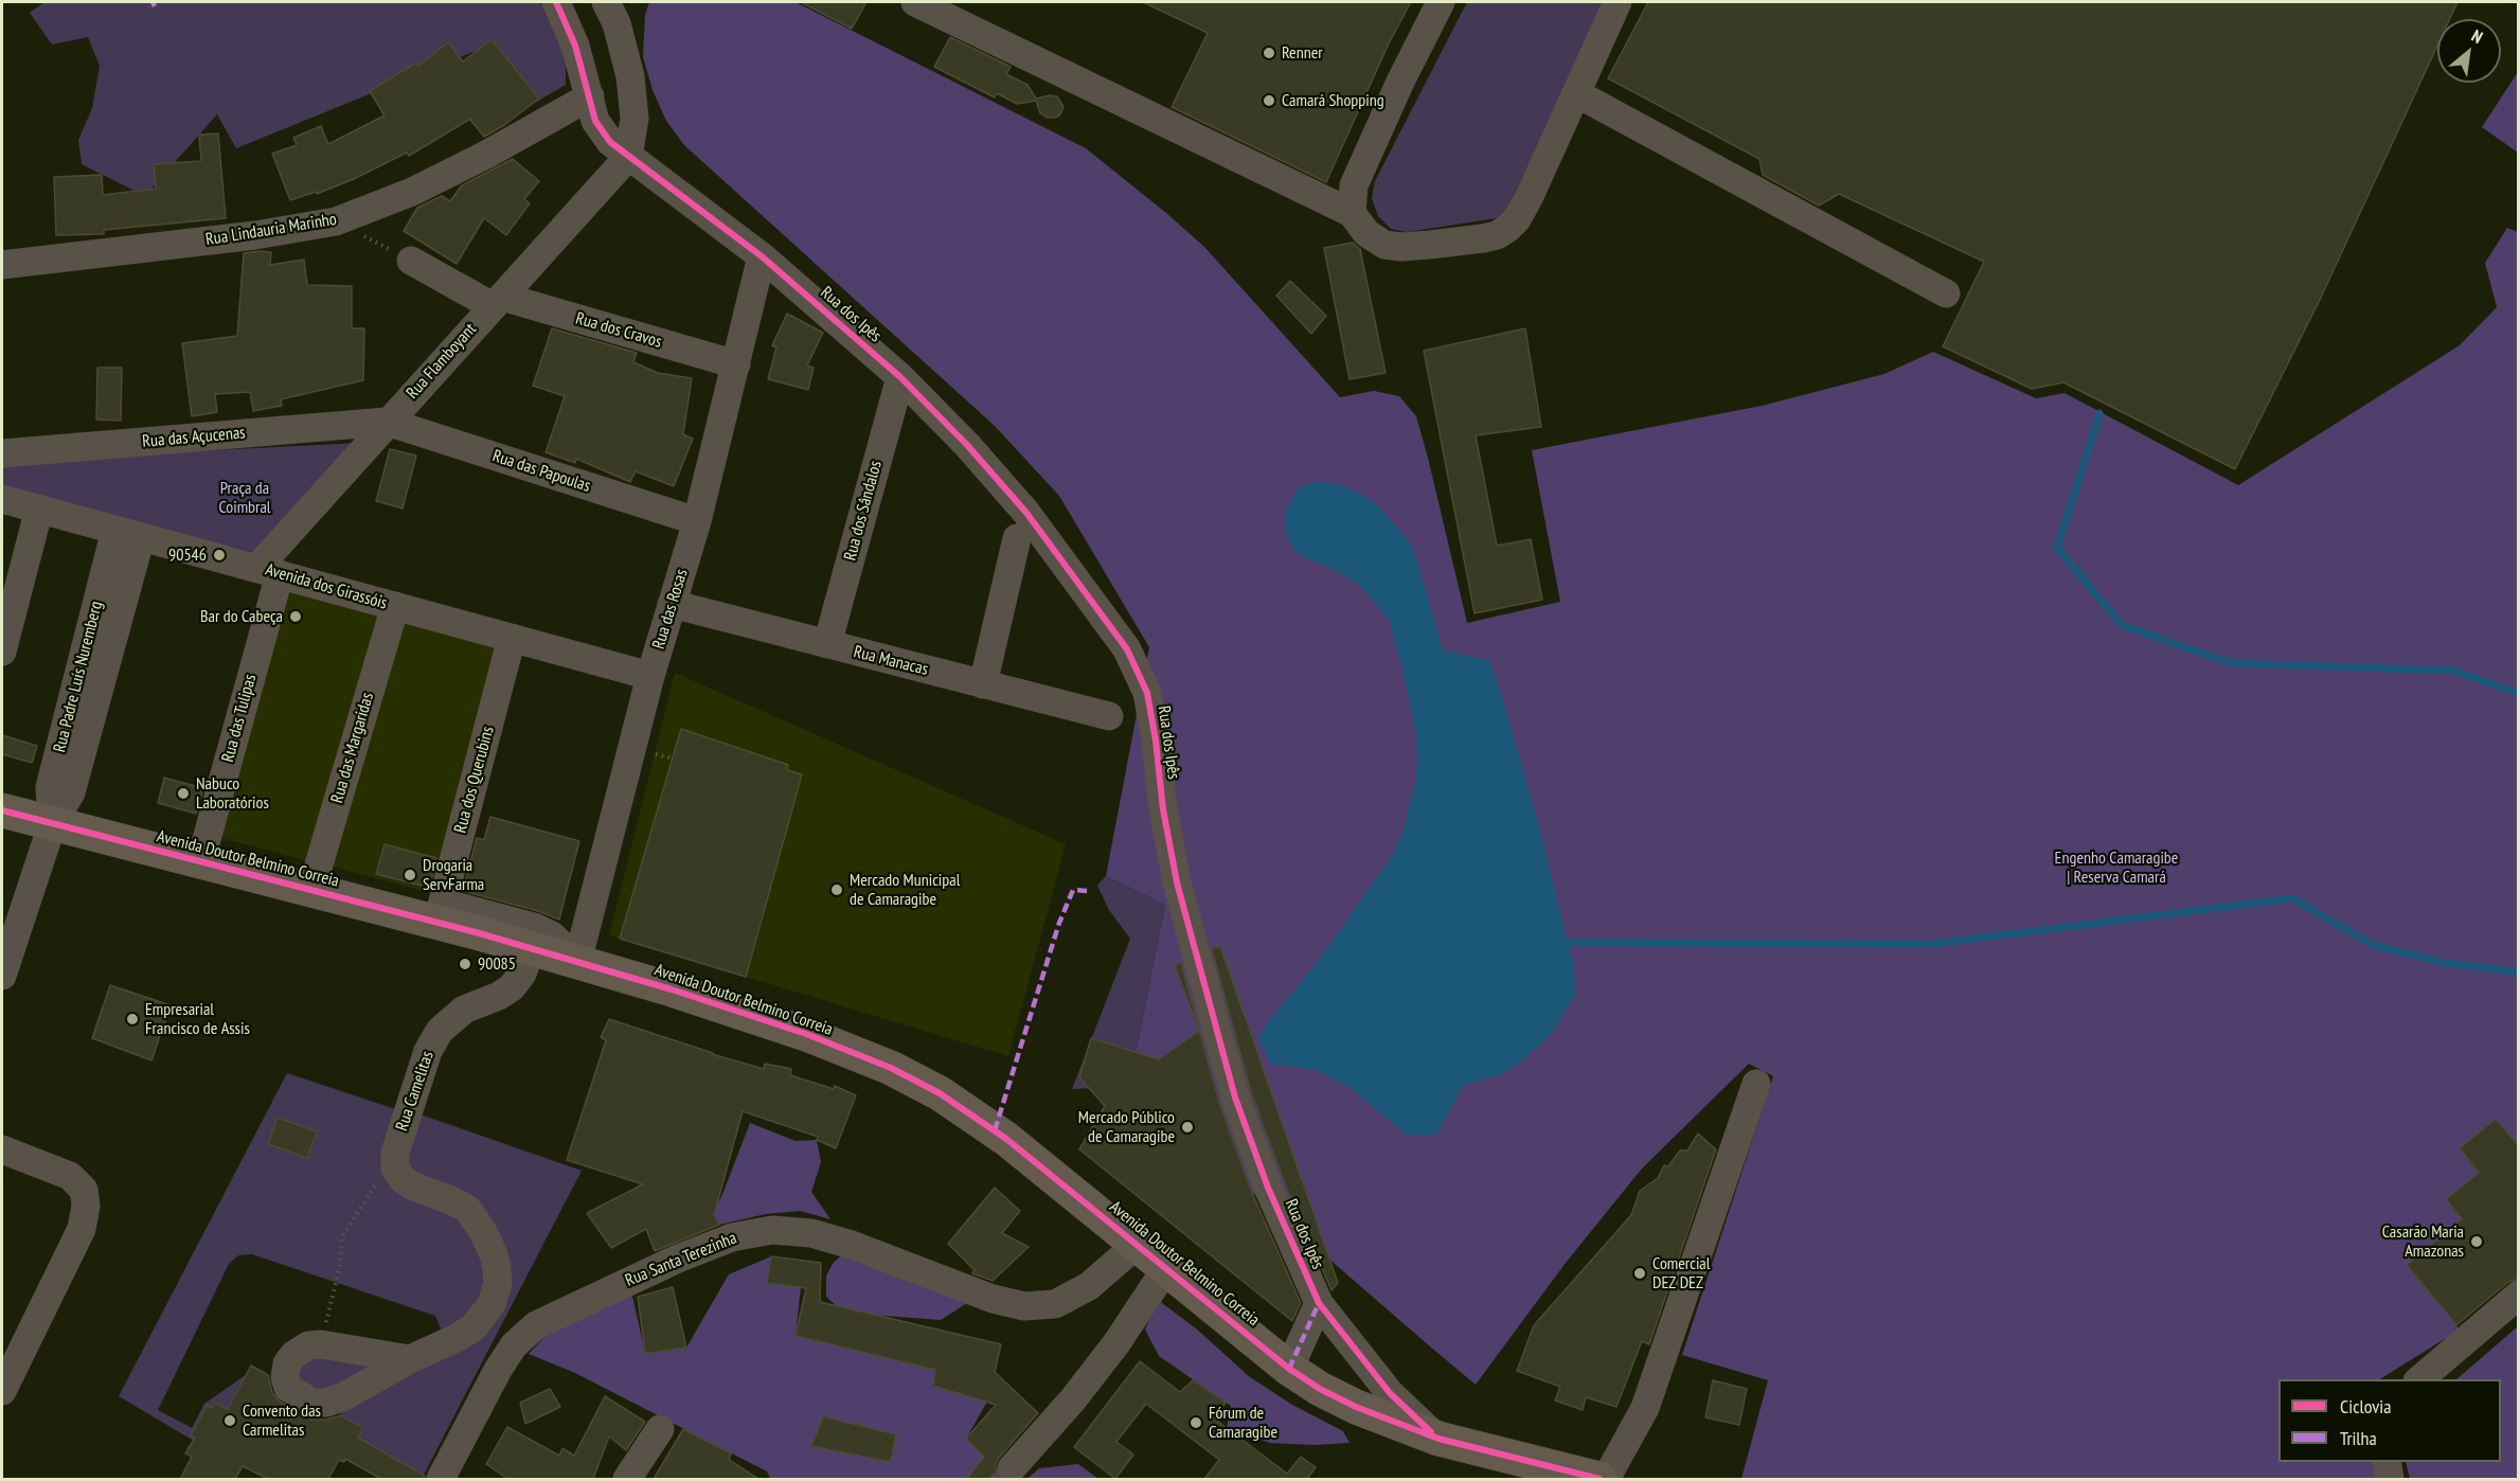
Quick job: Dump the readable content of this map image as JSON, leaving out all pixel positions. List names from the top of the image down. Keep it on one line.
{"streets":{"main road":["Avenida Doutor Belmino Correia"],"street":["Rua Lindauria Marinho","Rua dos Ipês","Rua dos Cravos","Rua Flamboyant","Rua das Açucenas","Rua das Papoulas","Rua dos Sândalos","Avenida dos Girassóis","Rua das Rosas","Rua Manacas","Rua Padre Luís Nuremberg","Rua das Tulipas","Rua das Margaridas","Rua dos Querubins","Rua Camelitas","Rua Santa Terezinha"]},"crossings":[["Rua Lindauria Marinho","Rua dos Ipês"],["Rua dos Ipês","Rua Flamboyant"],["Rua dos Ipês","Rua dos Sândalos"],["Rua dos Ipês","Rua das Rosas"],["Rua dos Ipês","Avenida Doutor Belmino Correia"],["Rua dos Cravos","Rua Flamboyant"],["Rua dos Cravos","Rua das Rosas"],["Rua Flamboyant","Rua das Açucenas"],["Rua Flamboyant","Rua das Papoulas"],["Rua Flamboyant","Avenida dos Girassóis"],["Rua Flamboyant","Rua das Tulipas"],["Rua das Açucenas","Rua das Papoulas"],["Rua das Papoulas","Rua das Rosas"],["Rua dos Sândalos","Rua Manacas"],["Avenida dos Girassóis","Rua das Rosas"],["Avenida dos Girassóis","Rua Padre Luís Nuremberg"],["Avenida dos Girassóis","Rua das Tulipas"],["Avenida dos Girassóis","Rua das Margaridas"],["Avenida dos Girassóis","Rua dos Querubins"],["Rua das Rosas","Rua Manacas"],["Rua das Rosas","Avenida Doutor Belmino Correia"],["Rua Padre Luís Nuremberg","Avenida Doutor Belmino Correia"],["Rua das Tulipas","Avenida Doutor Belmino Correia"],["Rua das Margaridas","Avenida Doutor Belmino Correia"],["Rua dos Querubins","Avenida Doutor Belmino Correia"],["Avenida Doutor Belmino Correia","Rua Camelitas"],["Avenida Doutor Belmino Correia","Rua Santa Terezinha"]],"parks":["Praça da Coimbral","Engenho Camaragibe | Reserva Camará"],"places":["Renner","Camará Shopping","90546","Bar do Cabeça","Nabuco Laboratórios","Drogaria ServFarma","Mercado Municipal de Camaragibe","90085","Empresarial Francisco de Assis","Mercado Público de Camaragibe","Casarão Maria Amazonas","Comercial DEZ DEZ","Convento das Carmelitas","Fórum de Camaragibe"],"legend":["Ciclovia","Trilha"],"north":"top right"}
